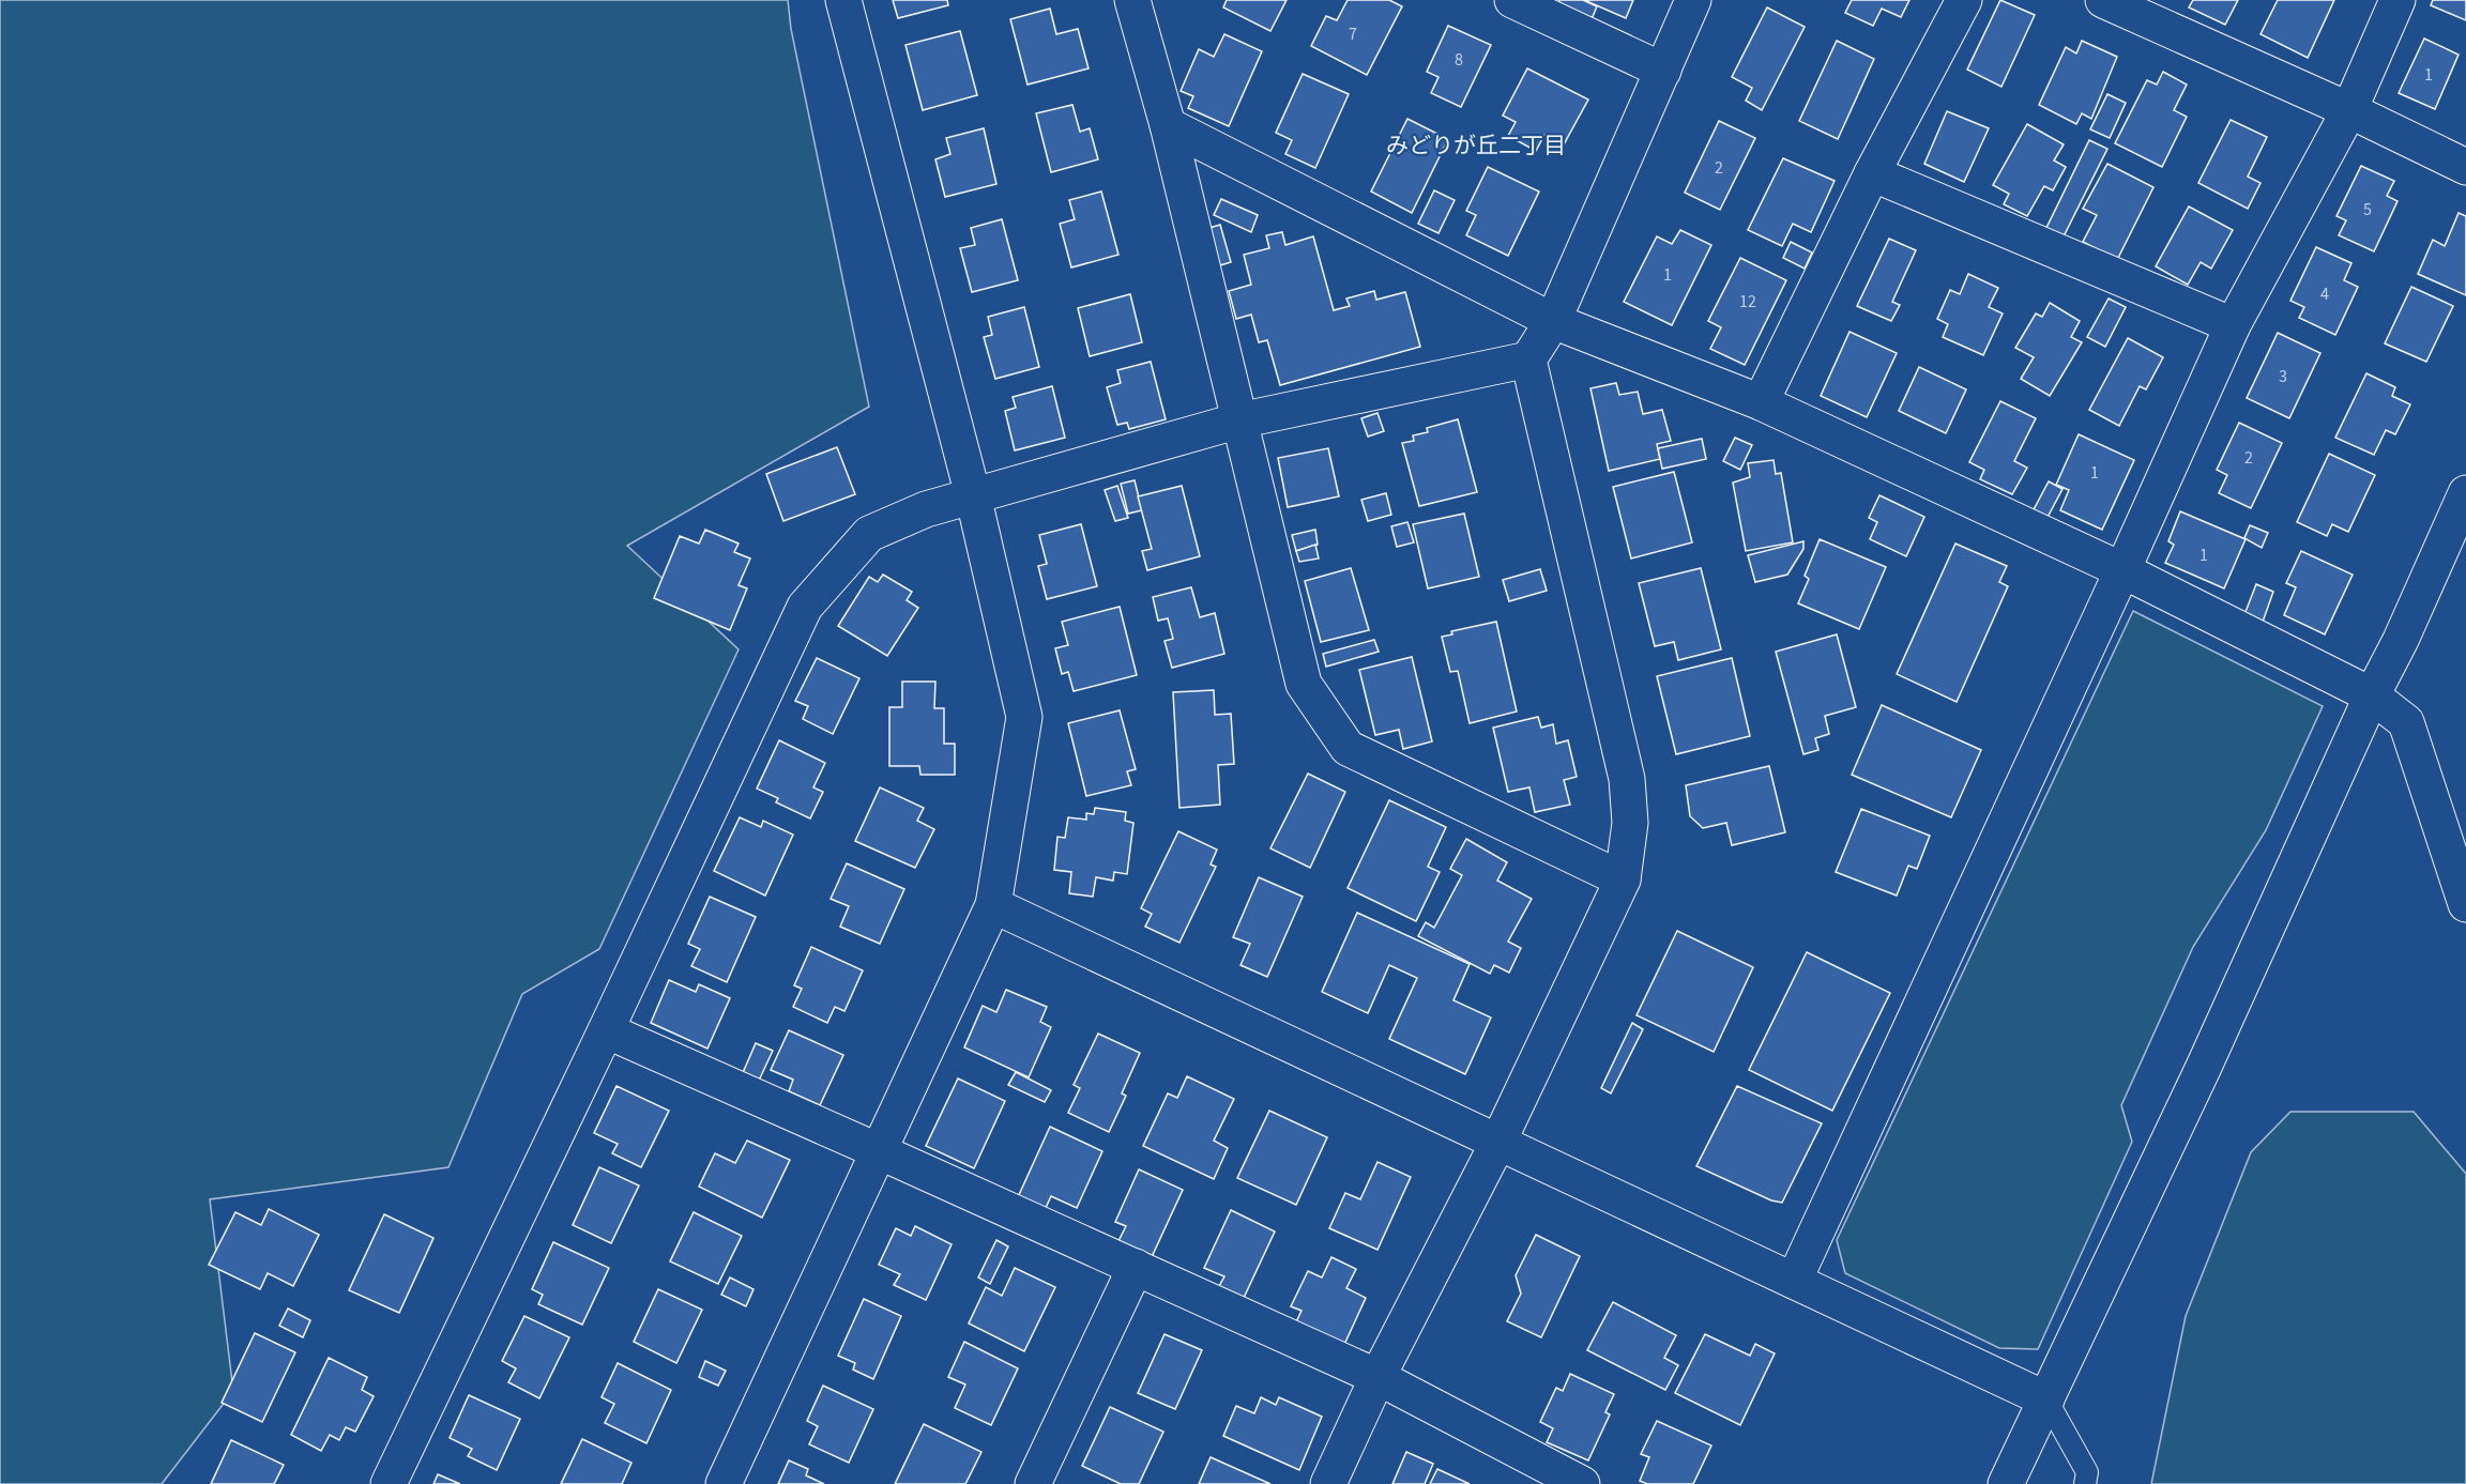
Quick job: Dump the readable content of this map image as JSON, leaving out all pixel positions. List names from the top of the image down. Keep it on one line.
{"districts":["みどりが丘二丁目"],"house_numbers":["7","8","1","2","5","1","4","12","3","2","1","1"]}
